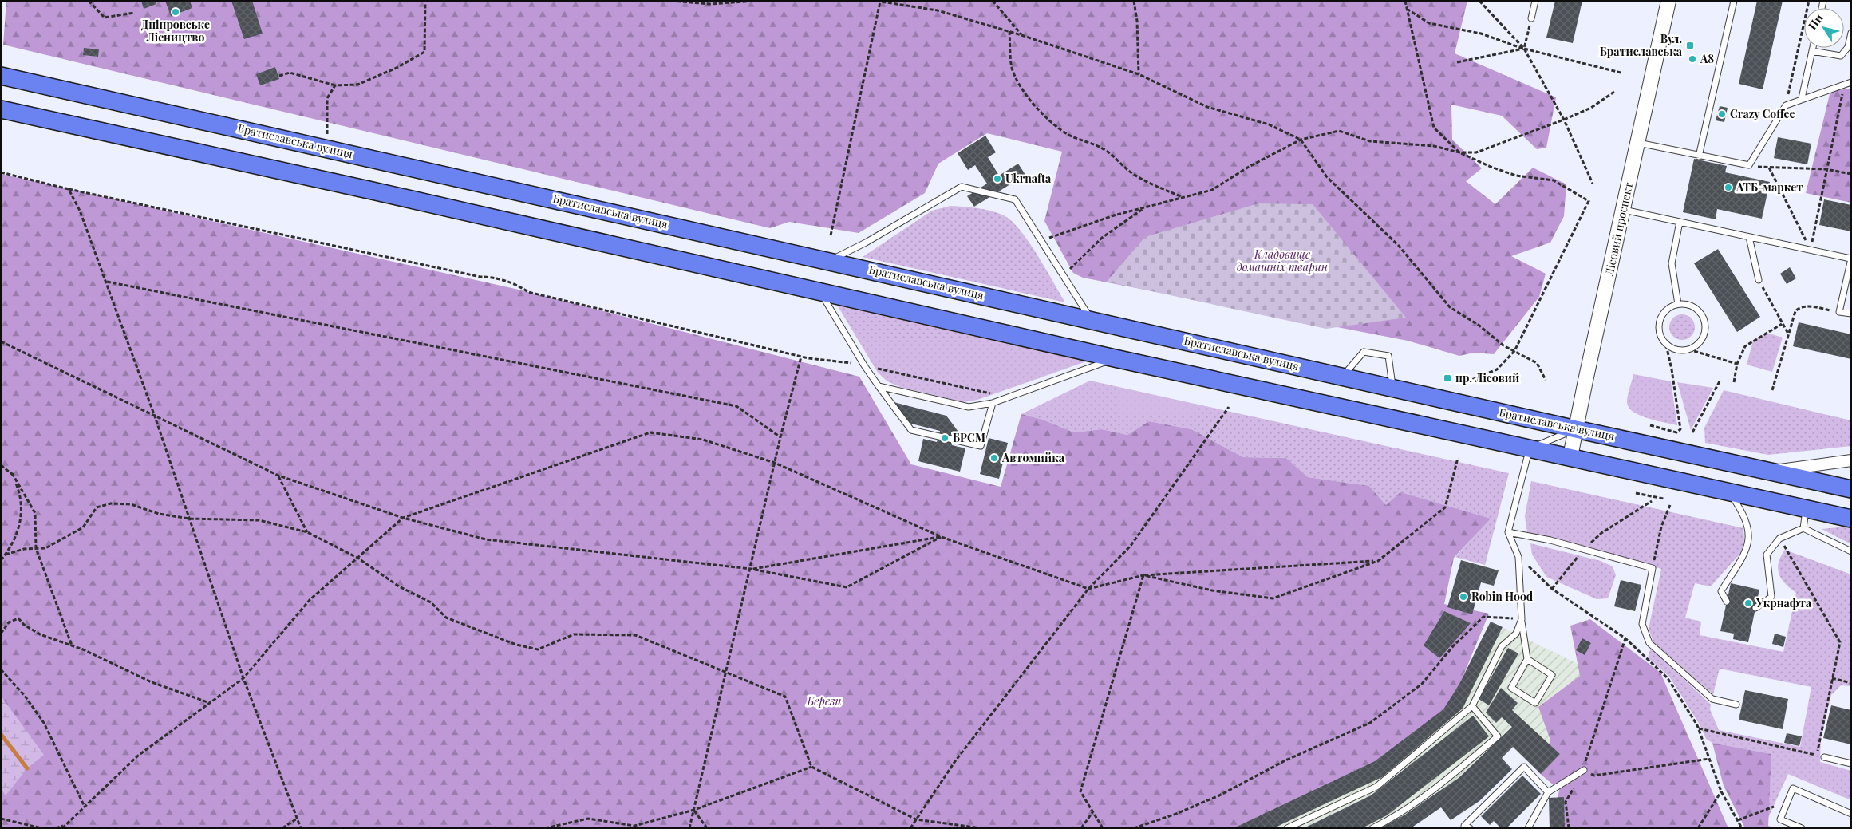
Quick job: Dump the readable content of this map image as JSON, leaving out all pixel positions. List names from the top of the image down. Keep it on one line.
{"streets":{"main road":["Братиславська вулиця"],"street":["Лісовий проспект"]},"crossings":[["Братиславська вулиця","Лісовий проспект"]],"parks":["Кладовище домашніх тварин","Берези"],"places":{"other":["Дніпровське Лісництво","А8","Crazy Coffee","Ukrnafta","АТБ-маркет","БРСМ","Автомийка","Robin Hood","Укрнафта"],"transit":["Вул. Братиславська","пр. Лісовий"]},"north":"top left"}
